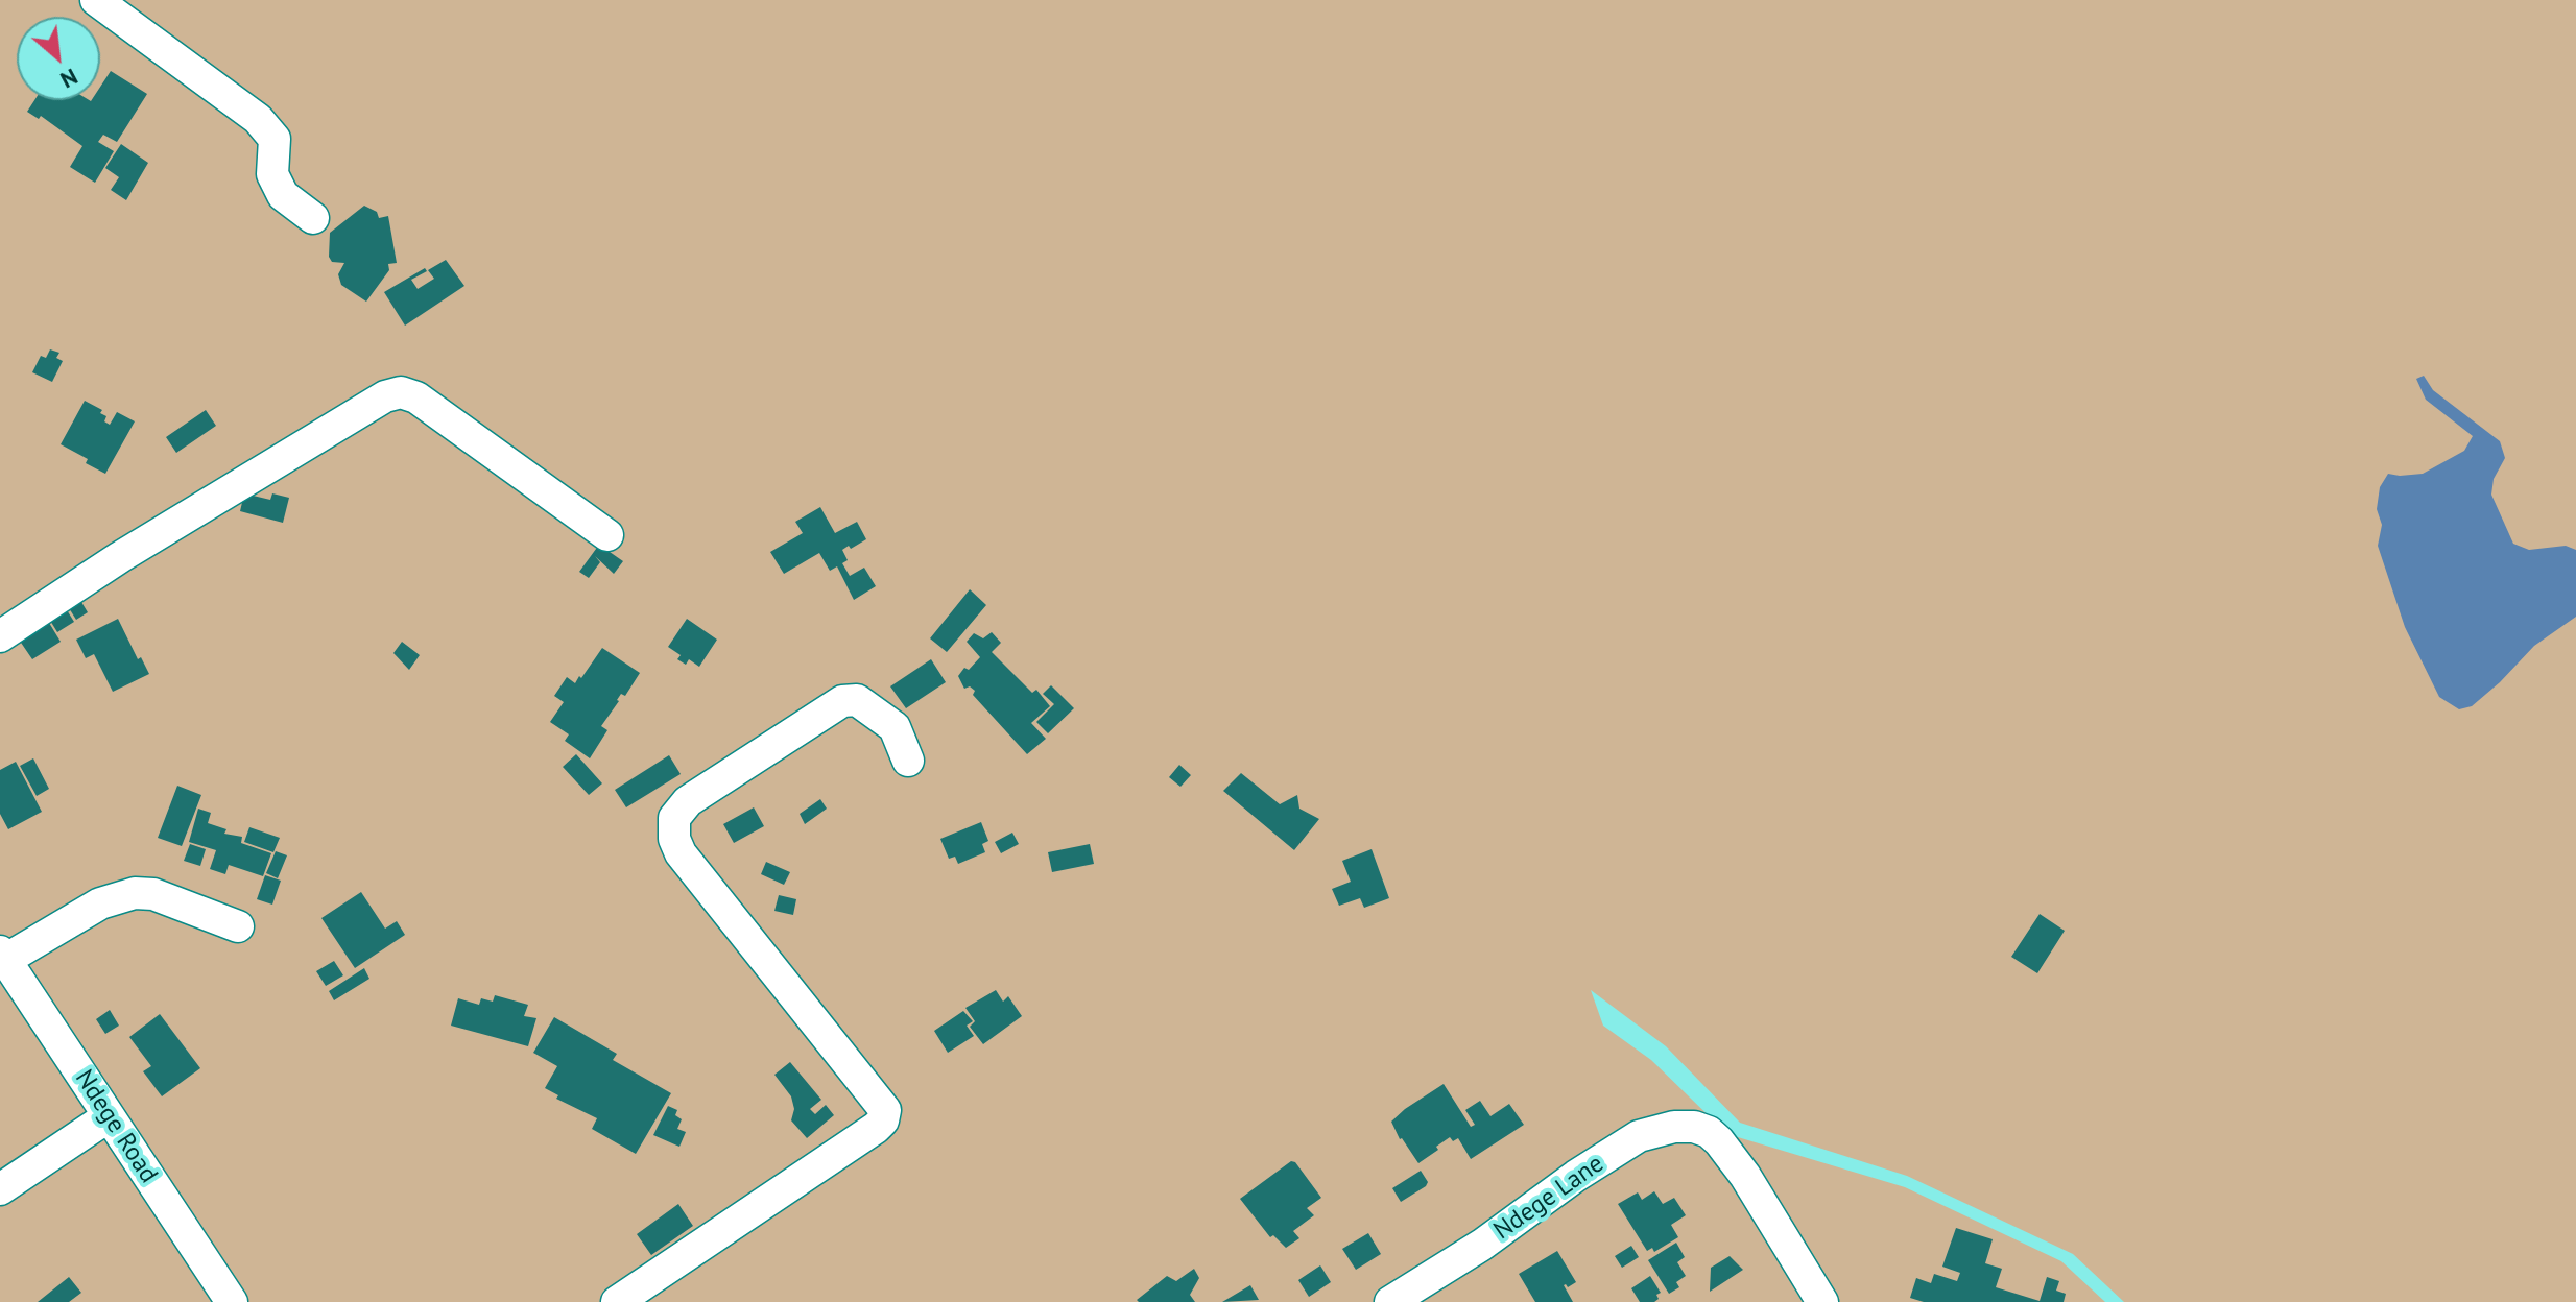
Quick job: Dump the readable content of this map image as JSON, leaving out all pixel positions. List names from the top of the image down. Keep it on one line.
{"streets":{"street":["Ndege Road","Ndege Lane"]},"north":"bottom right"}
